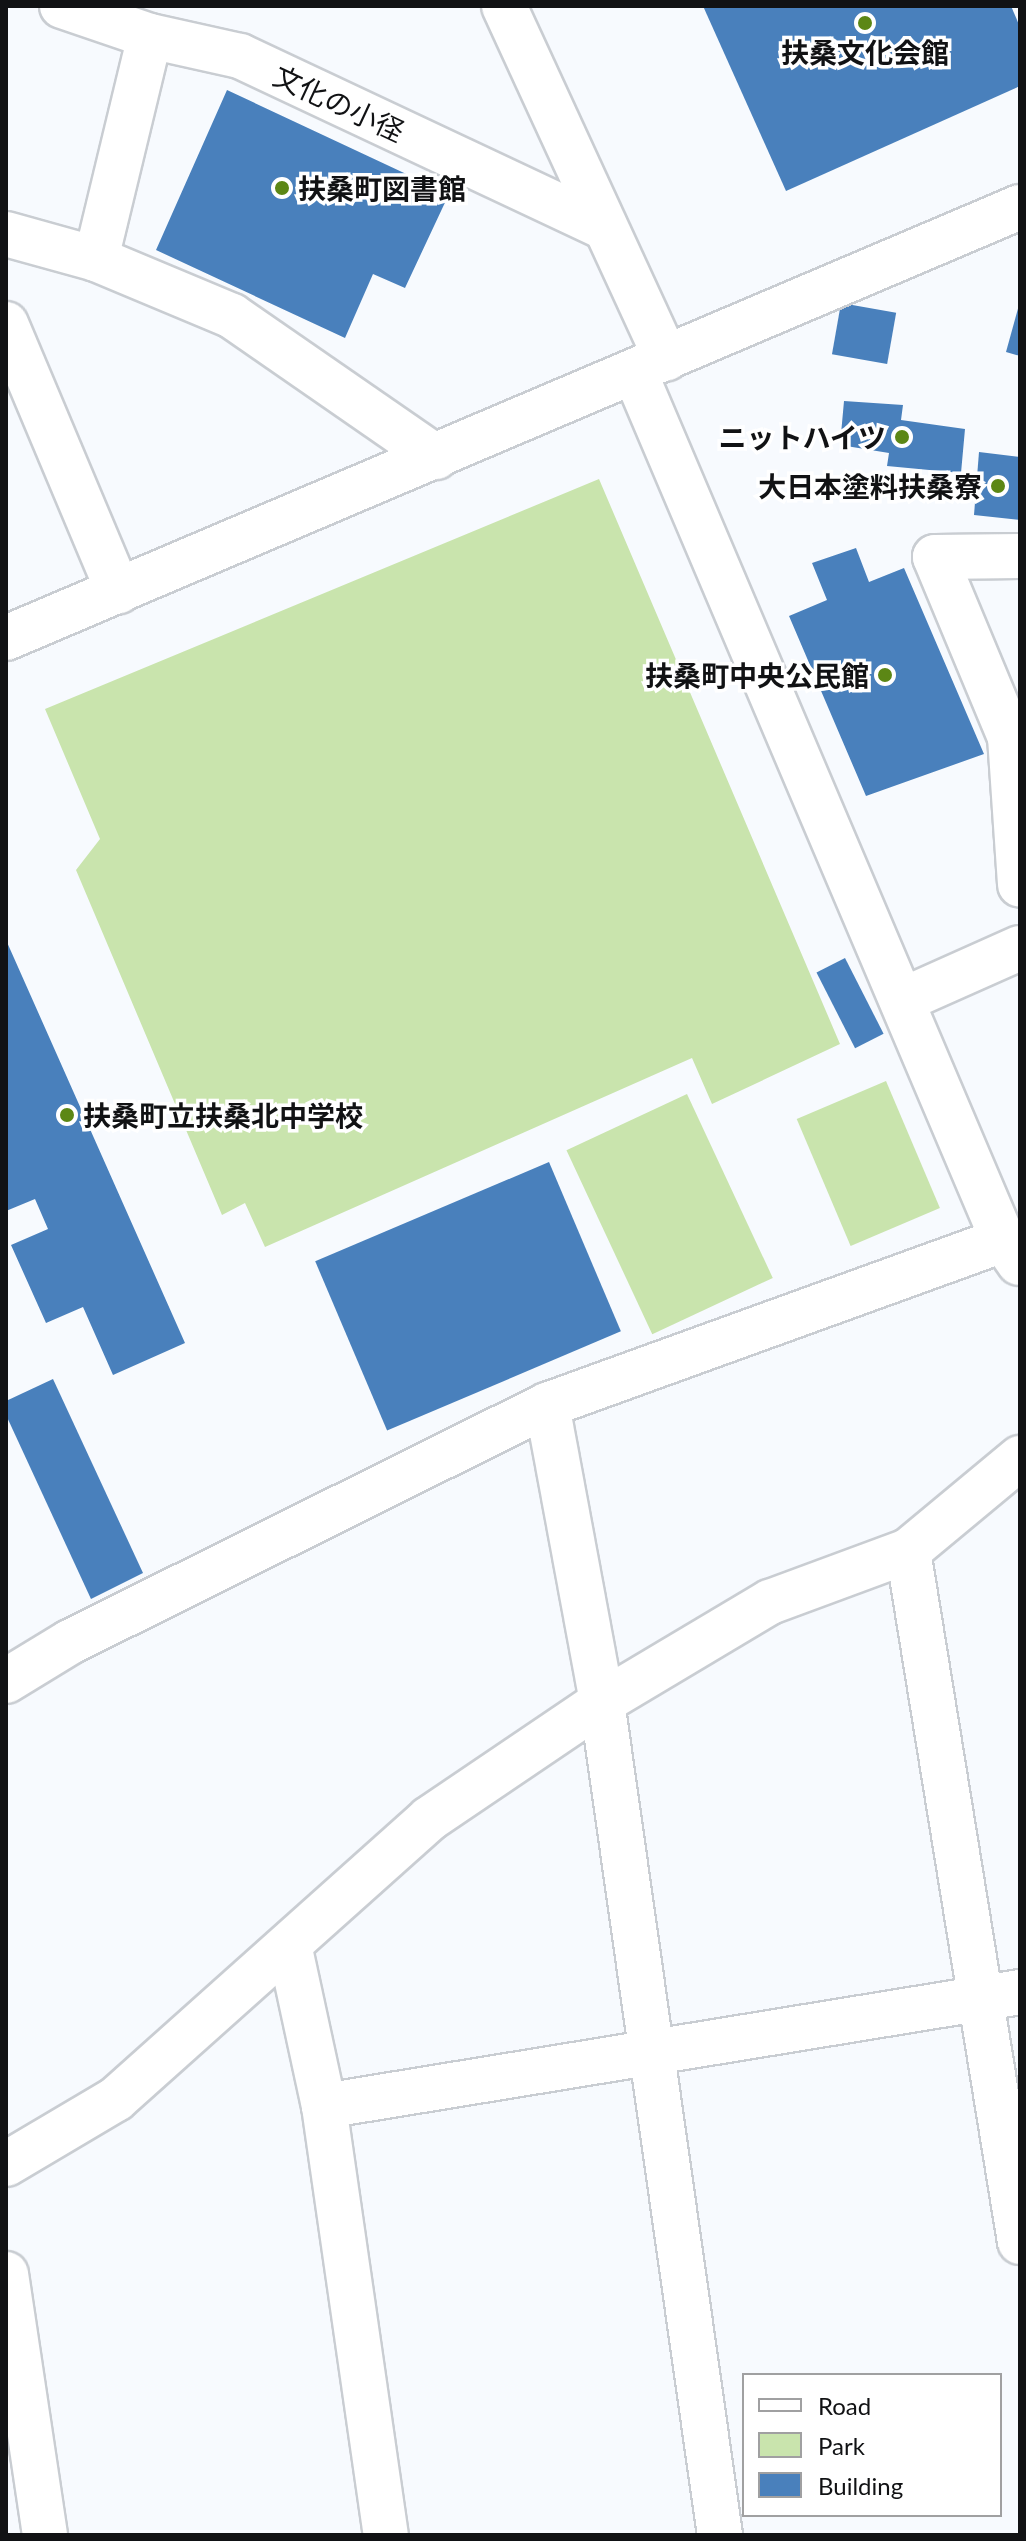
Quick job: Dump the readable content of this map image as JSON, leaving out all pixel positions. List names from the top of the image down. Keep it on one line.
{"streets":{"street":["文化の小径"]},"places":["扶桑文化会館","扶桑町図書館","ニットハイツ","大日本塗料扶桑寮","扶桑町中央公民館","扶桑町立扶桑北中学校"],"legend":["Road","Park","Building"]}
